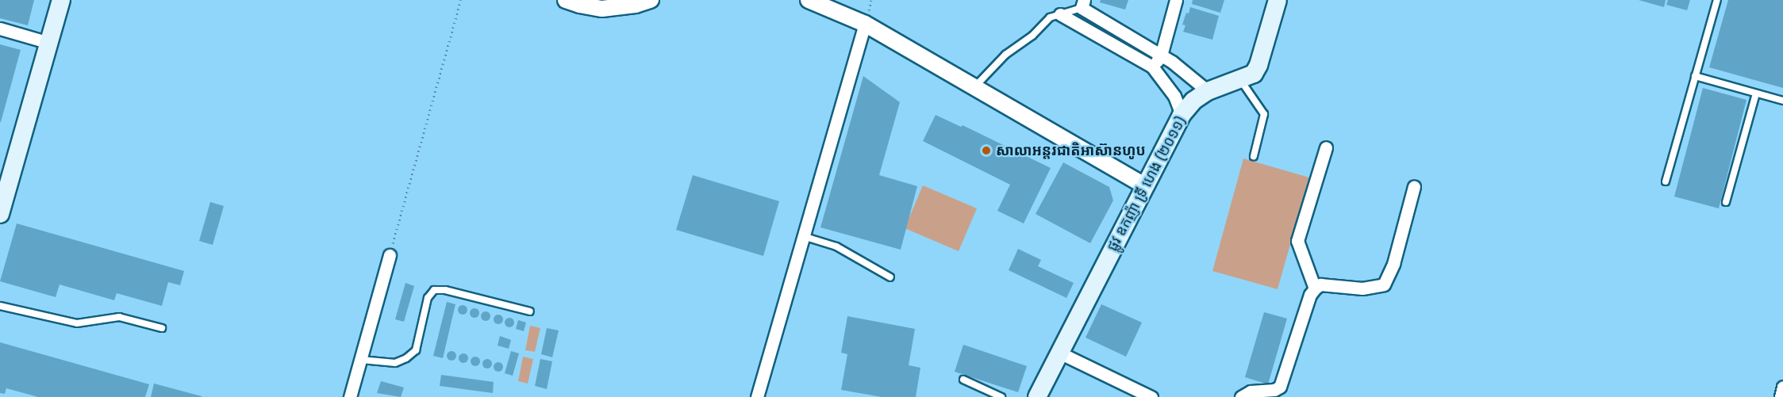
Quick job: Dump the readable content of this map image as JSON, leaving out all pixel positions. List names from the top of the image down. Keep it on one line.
{"streets":{"main road":["ផ្លូវ ឧកញ៉ា ទ្រី ហេង (២០១១)"]},"places":["សាលាអន្ដរជាតិអាស៊ានហូប"]}
